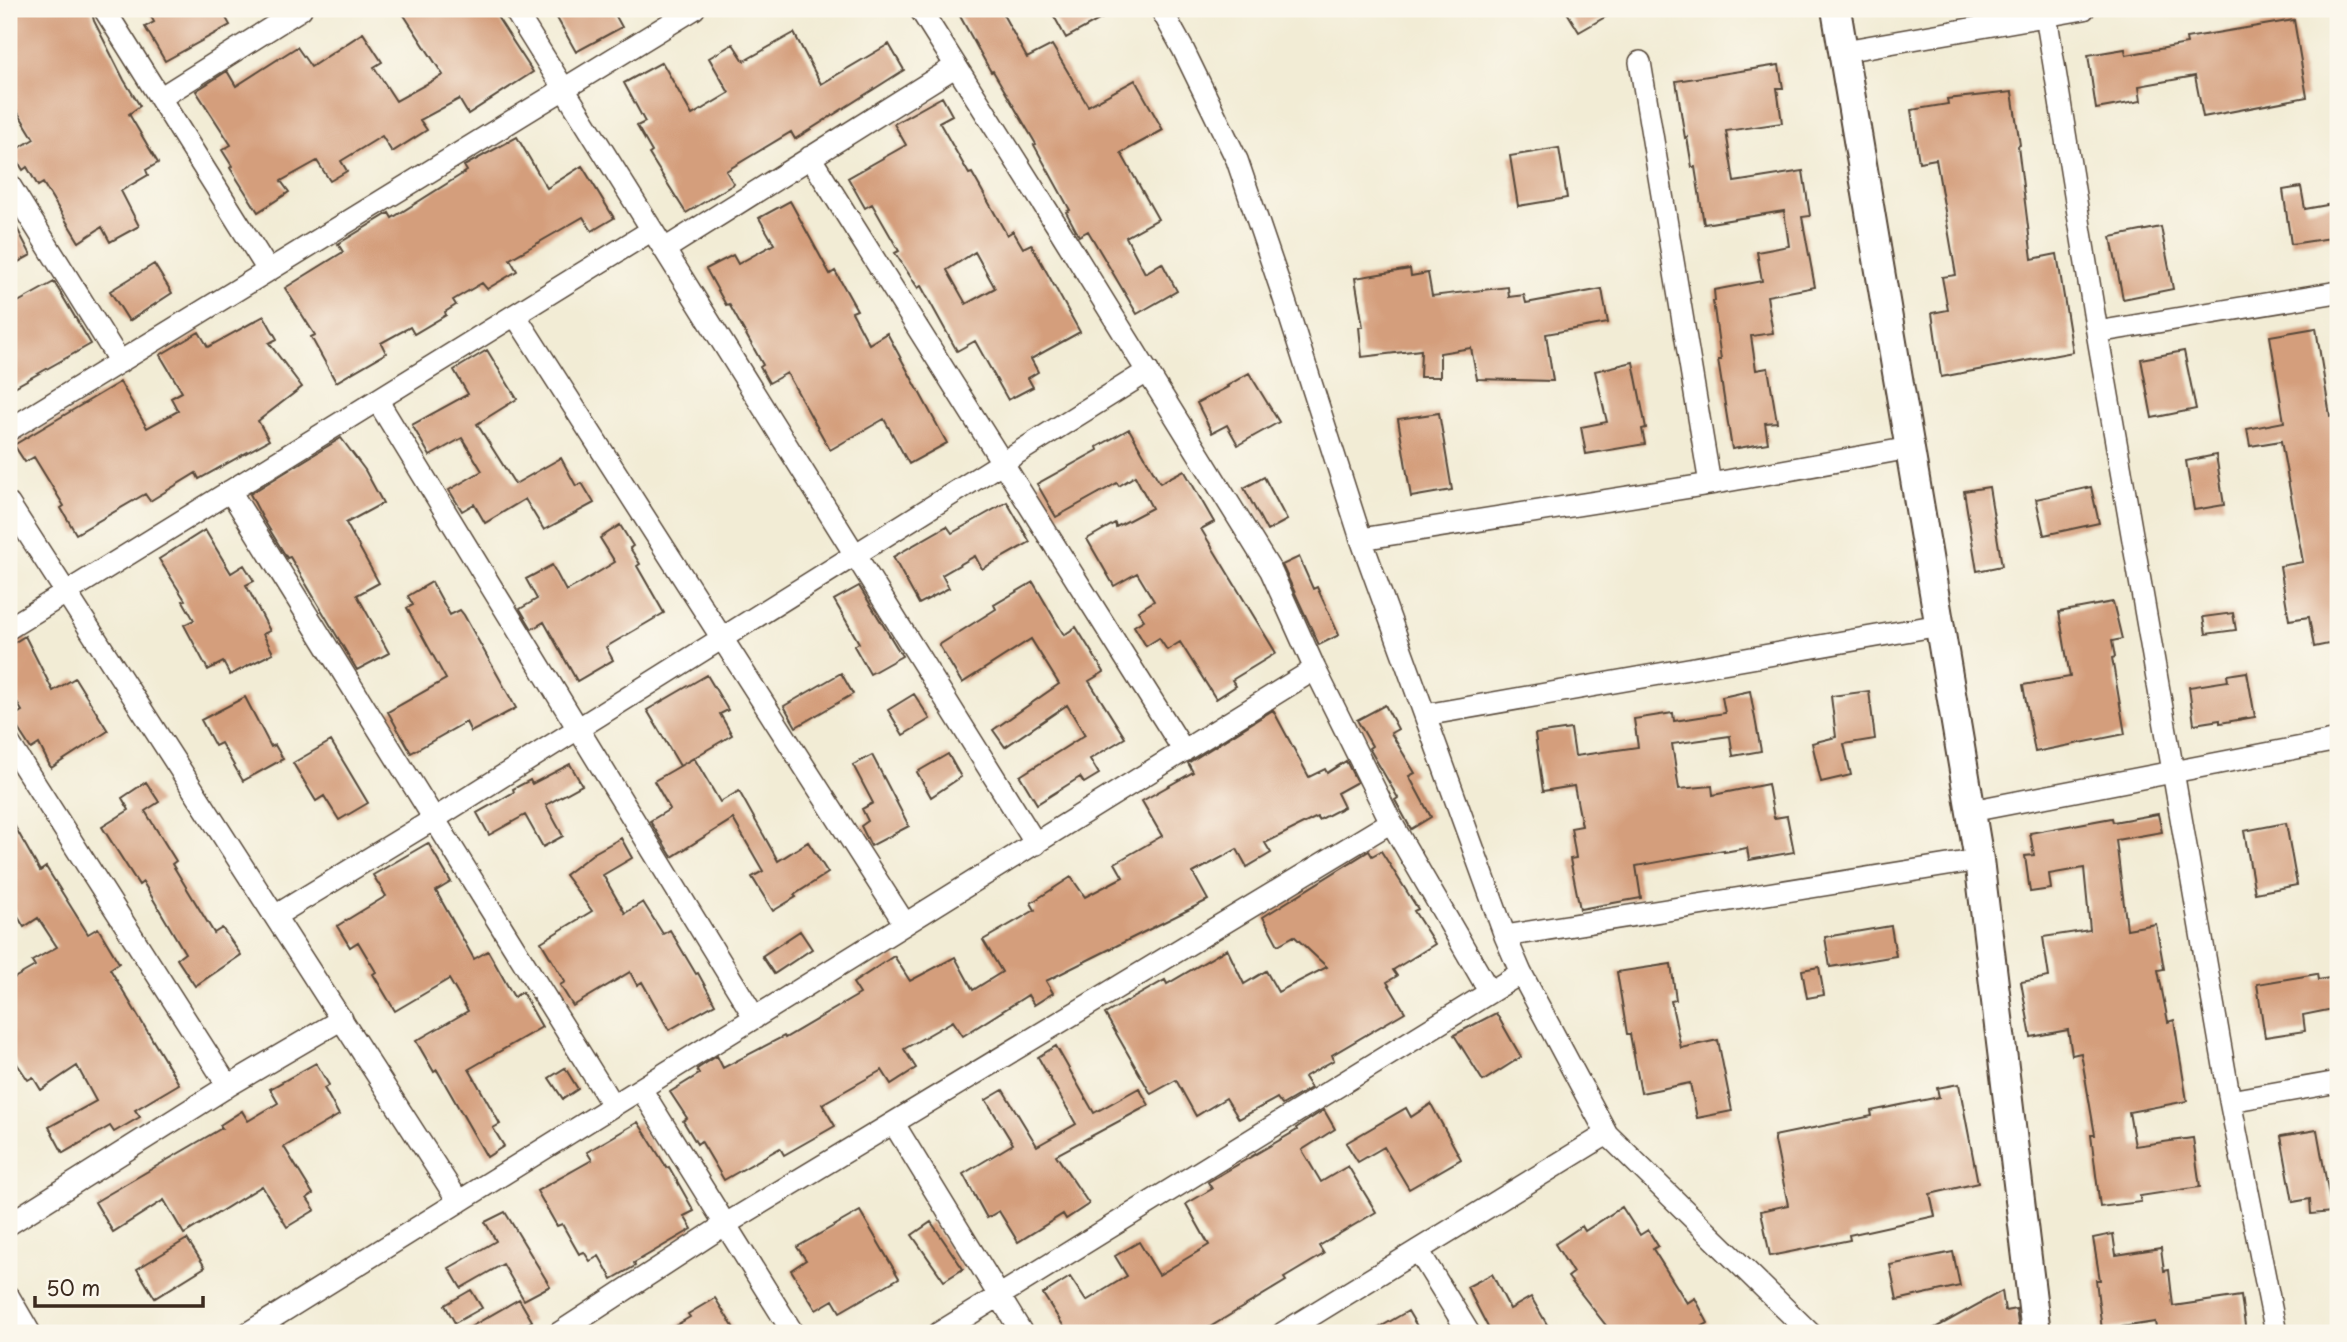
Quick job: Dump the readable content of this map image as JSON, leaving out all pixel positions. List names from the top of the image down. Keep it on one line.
{"scale_bar":"50 m"}
